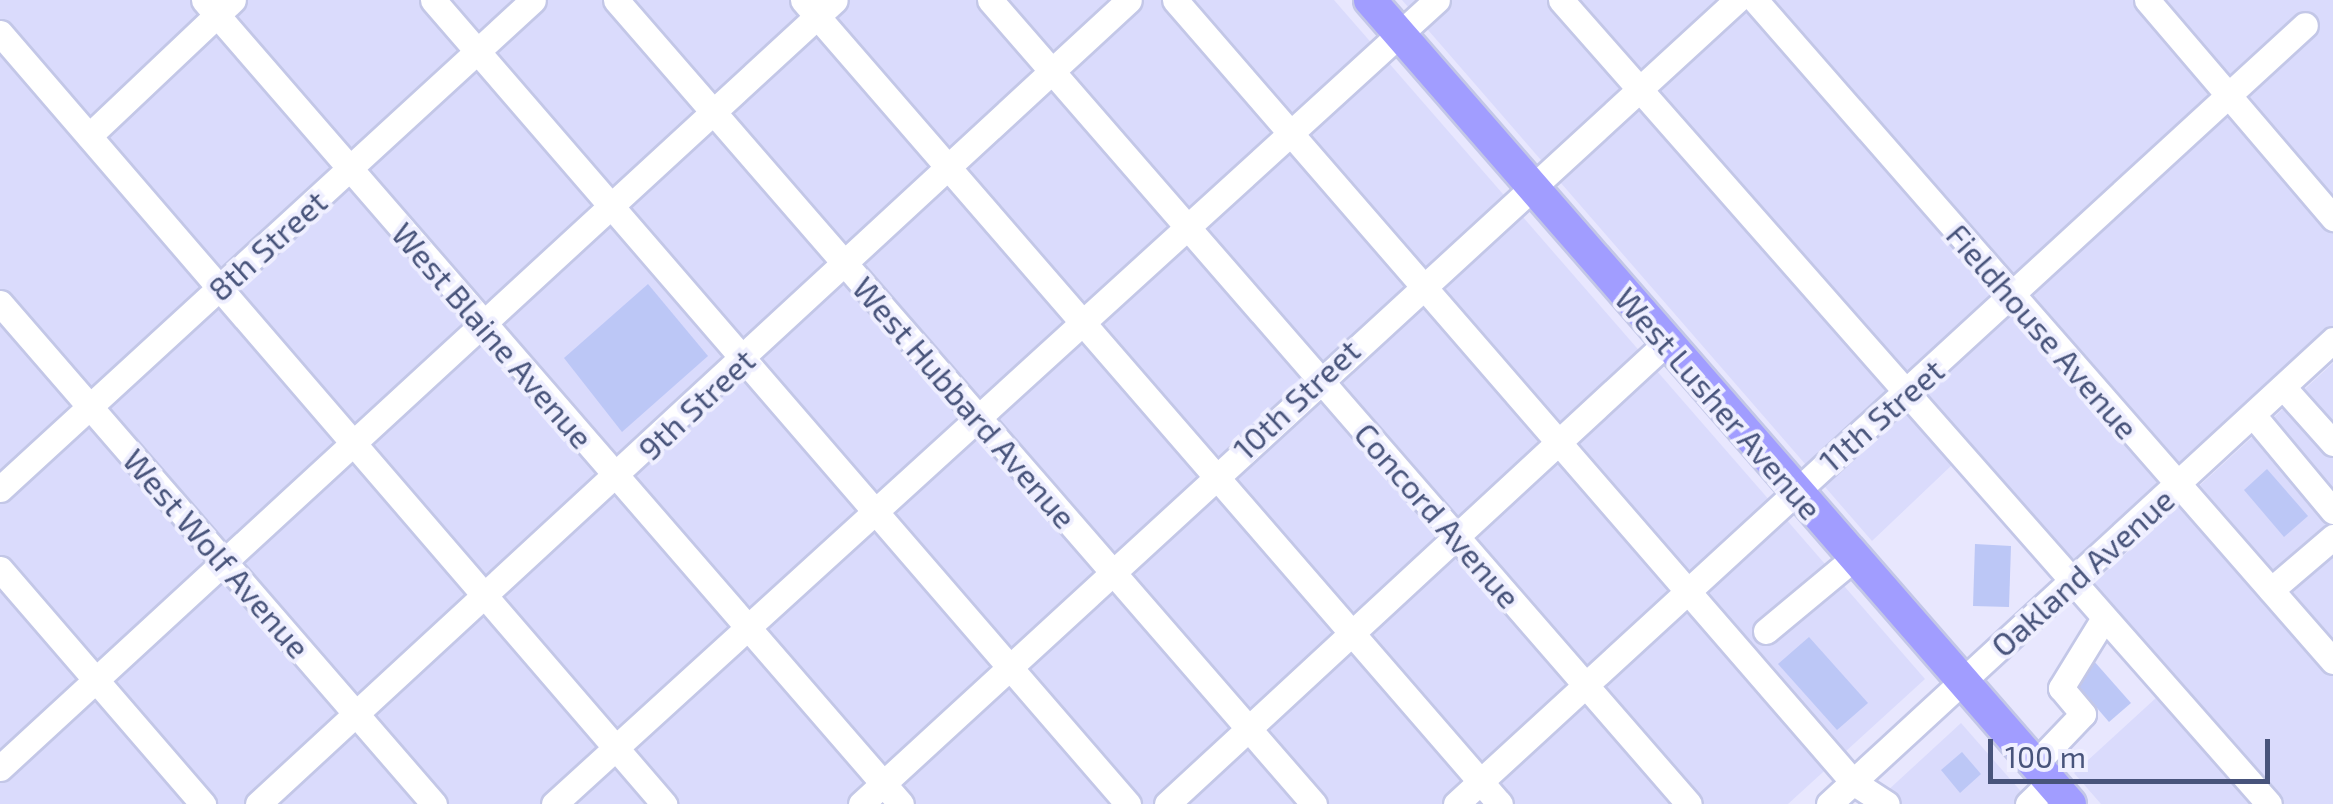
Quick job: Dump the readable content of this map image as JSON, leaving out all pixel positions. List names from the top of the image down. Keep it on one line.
{"streets":{"main road":["West Lusher Avenue"],"street":["8th Street","Fieldhouse Avenue","West Blaine Avenue","10th Street","West Hubbard Avenue","9th Street","11th Street","Concord Avenue","West Wolf Avenue","Oakland Avenue"]},"crossings":[["8th Street","West Blaine Avenue"],["8th Street","West Wolf Avenue"],["Fieldhouse Avenue","11th Street"],["Fieldhouse Avenue","Oakland Avenue"],["West Blaine Avenue","10th Street"],["West Blaine Avenue","9th Street"],["10th Street","West Hubbard Avenue"],["10th Street","West Lusher Avenue"],["10th Street","Concord Avenue"],["West Hubbard Avenue","9th Street"],["West Lusher Avenue","11th Street"],["West Lusher Avenue","Oakland Avenue"],["9th Street","Concord Avenue"],["9th Street","West Wolf Avenue"],["11th Street","Concord Avenue"]],"scale_bar":"100 m"}
